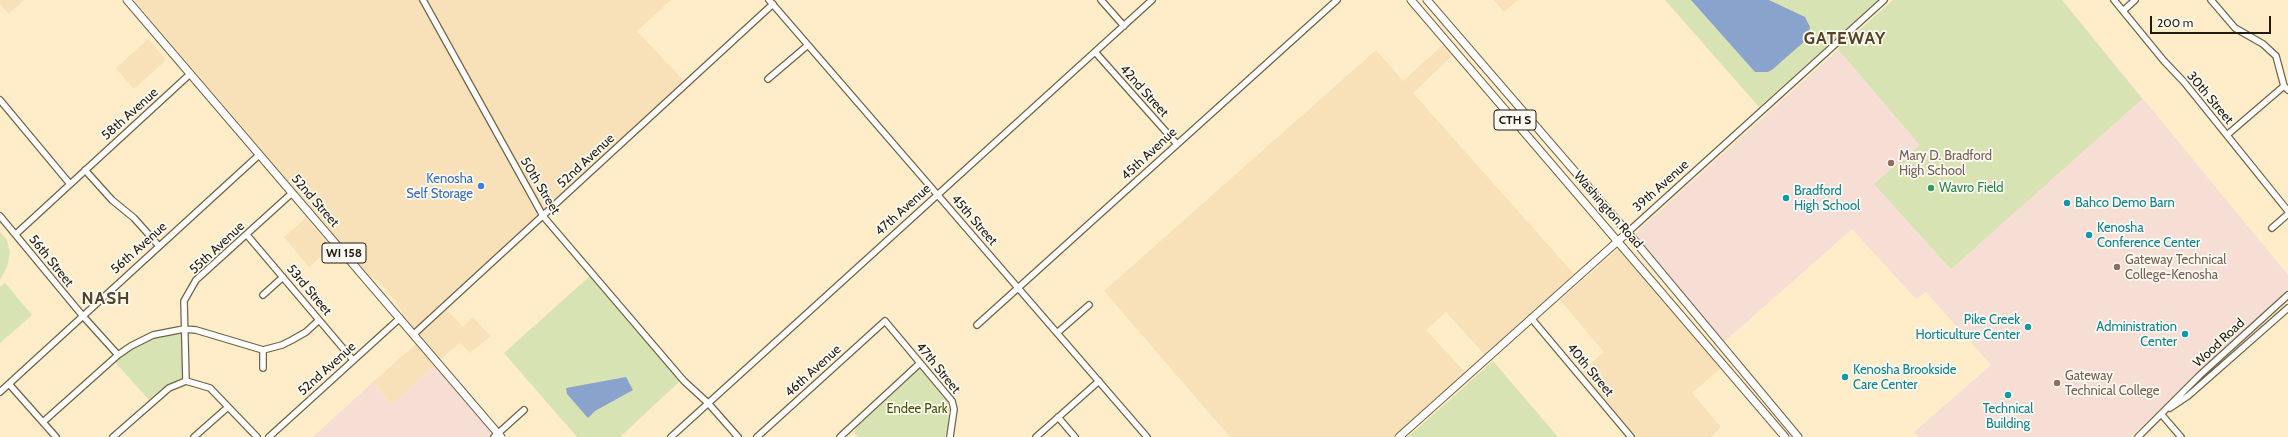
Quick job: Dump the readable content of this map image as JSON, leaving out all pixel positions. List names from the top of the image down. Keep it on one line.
{"streets":{"main road":["CTH S","39th Avenue","52nd Street","Washington Road","WI 158"],"street":["42nd Street","30th Street","58th Avenue","45th Avenue","52nd Avenue","50th Street","47th Avenue","45th Street","56th Avenue","55th Avenue","56th Street","53rd Street","Wood Road","47th Street","40th Street","46th Avenue"]},"crossings":[["42nd Street","45th Avenue"],["42nd Street","47th Avenue"],["58th Avenue","52nd Street"],["58th Avenue","56th Street"],["45th Avenue","45th Street"],["52nd Avenue","50th Street"],["52nd Avenue","52nd Street"],["52nd Avenue","45th Street"],["52nd Avenue","53rd Street"],["50th Street","47th Avenue"],["39th Avenue","Washington Road"],["39th Avenue","40th Street"],["52nd Street","56th Avenue"],["52nd Street","55th Avenue"],["47th Avenue","45th Street"],["56th Avenue","56th Street"],["55th Avenue","53rd Street"],["47th Street","46th Avenue"]],"districts":["GATEWAY","NASH"],"parks":["Endee Park"],"places":["Mary D. Bradford High School","Kenosha Self Storage","Wavro Field","Bradford High School","Bahco Demo Barn","Kenosha Conference Center","Gateway Technical College-Kenosha","Pike Creek Horticulture Center","Administration Center","Kenosha Brookside Care Center","Gateway Technical College","Technical Building"],"scale_bar":"200 m"}
